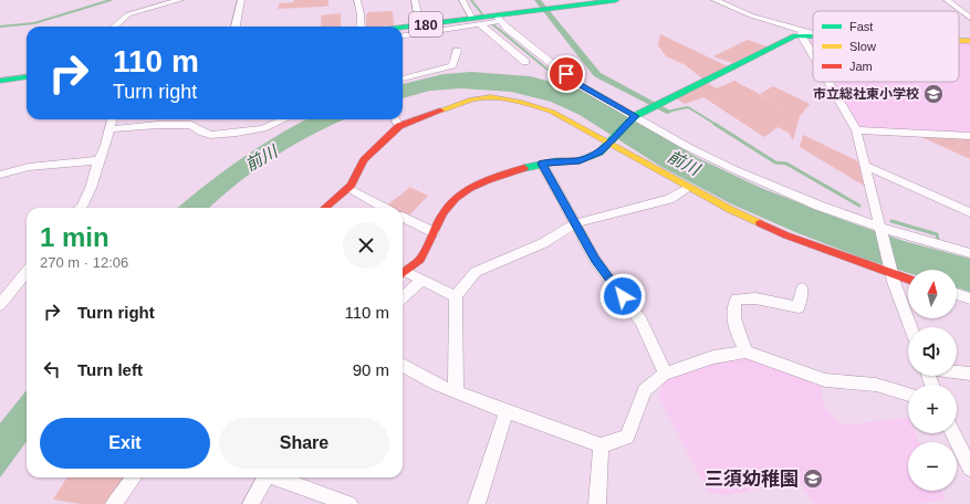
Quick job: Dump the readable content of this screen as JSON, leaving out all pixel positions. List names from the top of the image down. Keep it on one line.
{"streets":{"main road":["180"]},"water":["前川"],"places":{"school or university":["市立総社東小学校","三須幼稚園"]},"legend":["Fast","Slow","Jam"],"north":"top","page":{"turn":["110 m","Turn right"],"heading":["1 min","270 m · 12:06"],"map_buttons":["+","−"],"list":[{"name":"Turn right","value":"110 m"},{"name":"Turn left","value":"90 m"}],"buttons":["Exit","Share"]}}
